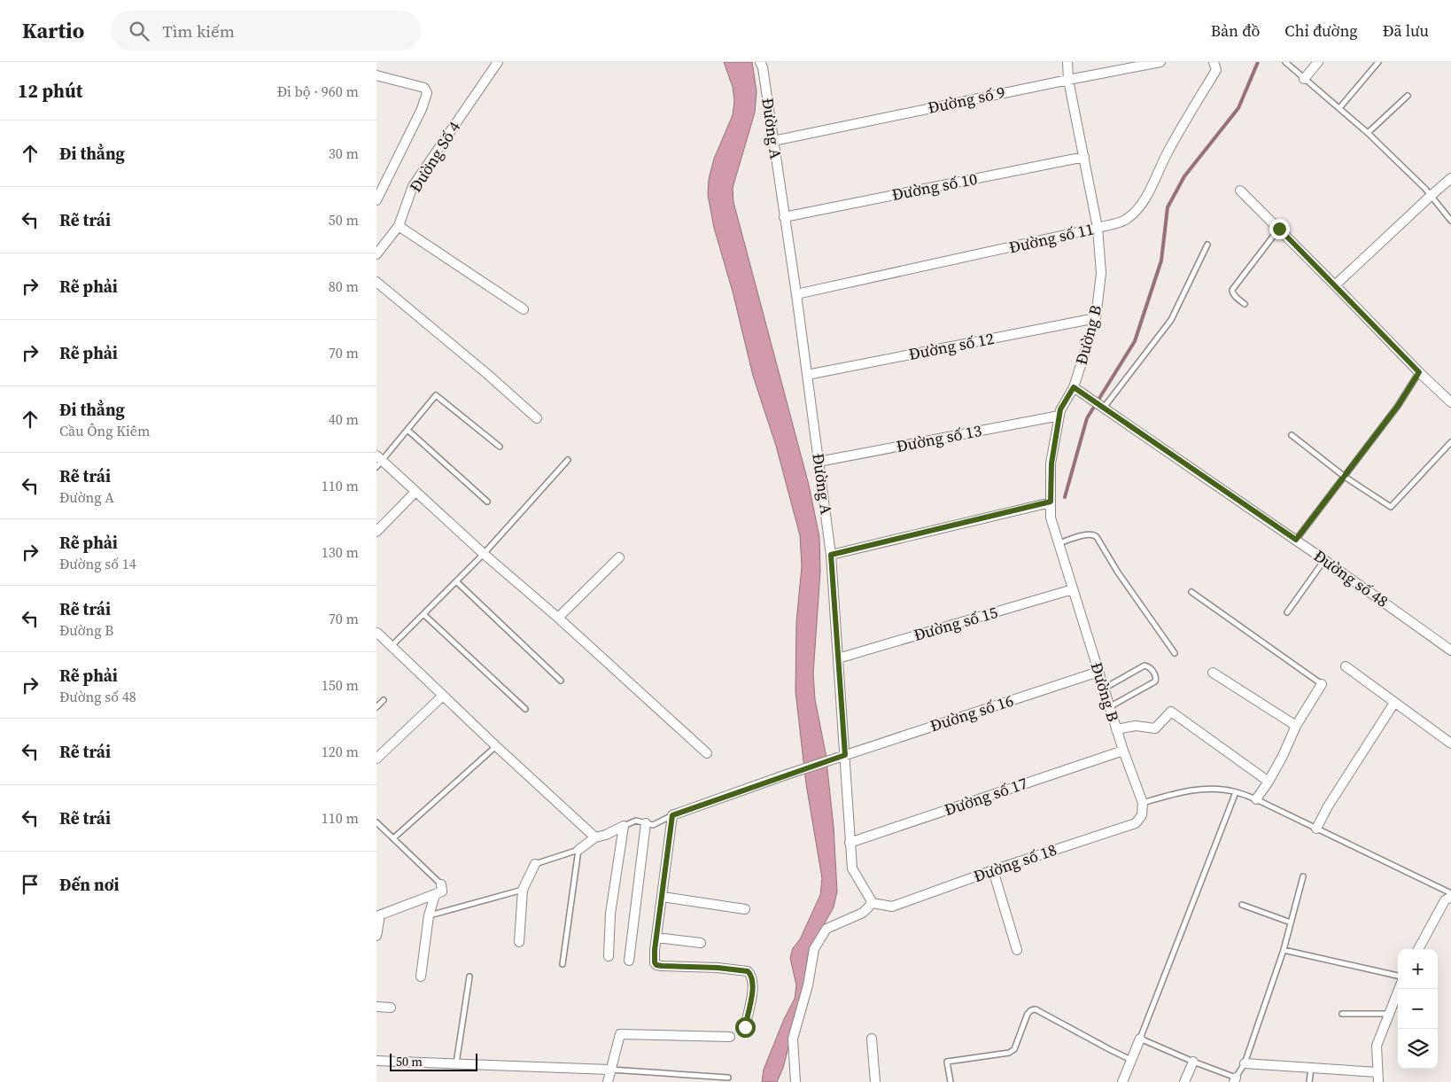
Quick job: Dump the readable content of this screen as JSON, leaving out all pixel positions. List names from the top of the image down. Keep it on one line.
{"streets":{"street":["Đường số 9","Đường A","Đường Số 4","Đường số 10","Đường số 11","Đường B","Đường số 12","Đường số 13","Đường số 48","Đường số 15","Đường số 16","Đường số 17","Đường số 18"]},"crossings":[["Đường số 9","Đường A"],["Đường số 9","Đường B"],["Đường A","Đường số 10"],["Đường A","Đường số 11"],["Đường A","Đường số 12"],["Đường A","Đường số 13"],["Đường A","Đường số 15"],["Đường A","Đường số 16"],["Đường A","Đường số 17"],["Đường A","Đường số 18"],["Đường số 10","Đường B"],["Đường số 11","Đường B"],["Đường B","Đường số 12"],["Đường B","Đường số 13"],["Đường B","Đường số 48"],["Đường B","Đường số 15"],["Đường B","Đường số 16"],["Đường B","Đường số 17"],["Đường B","Đường số 18"]],"scale_bar":"50 m","page":{"header":"Kartio","search":"Tìm kiếm","nav":["Bản đồ","Chỉ đường","Đã lưu"],"heading":["12 phút","Đi bộ · 960 m"],"list":[["Đi thẳng","30 m"],["Rẽ trái","50 m"],["Rẽ phải","80 m"],["Rẽ phải","70 m"],["Đi thẳng","Cầu Ông Kiêm","40 m"],["Rẽ trái","Đường A","110 m"],["Rẽ phải","Đường số 14","130 m"],["Rẽ trái","Đường B","70 m"],["Rẽ phải","Đường số 48","150 m"],["Rẽ trái","120 m"],["Rẽ trái","110 m"],"Đến nơi"],"map_buttons":["+","−"],"scale":"50 m"}}
